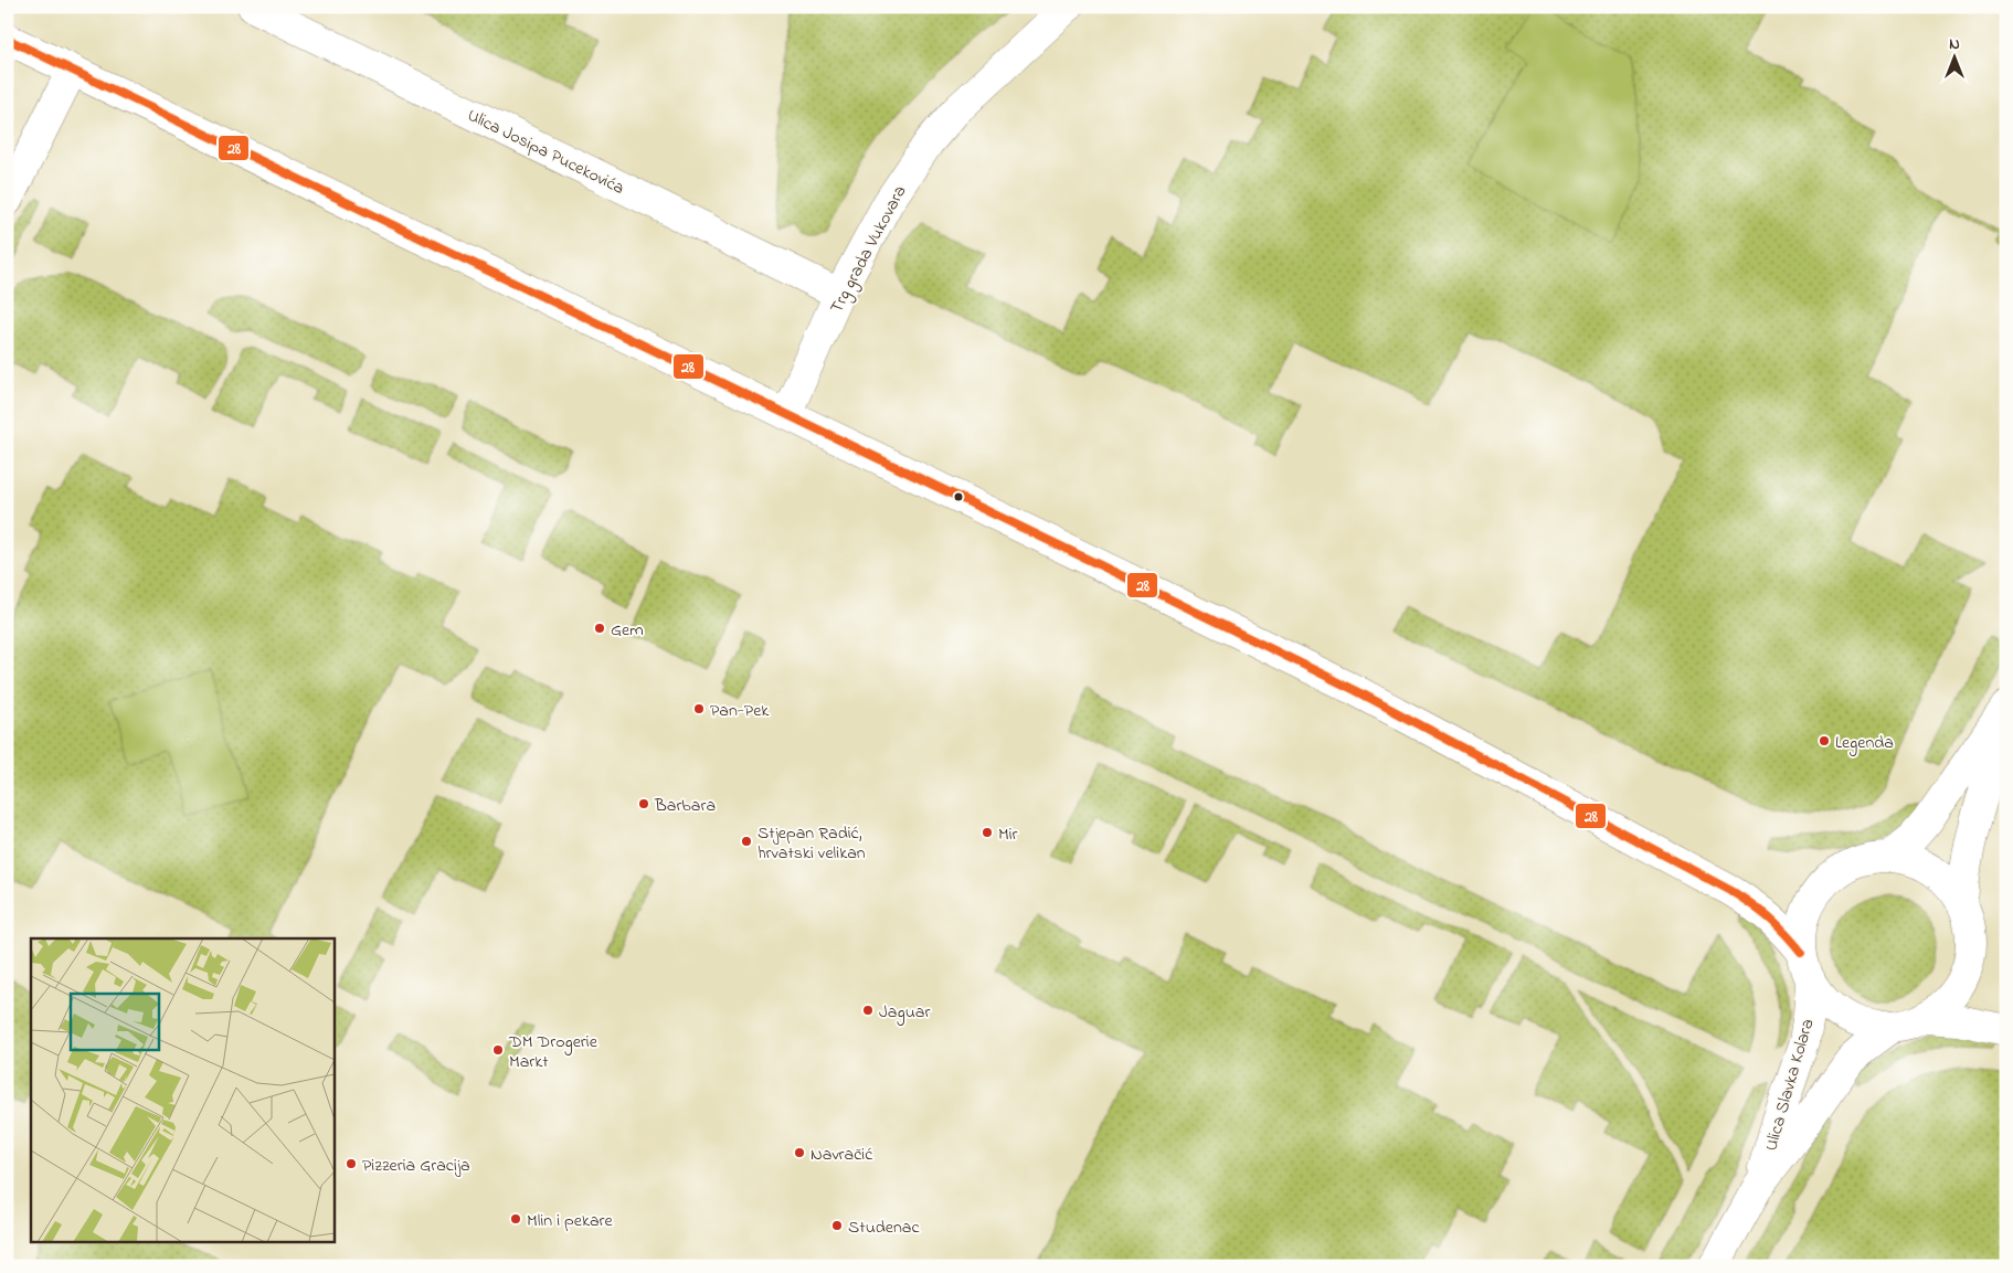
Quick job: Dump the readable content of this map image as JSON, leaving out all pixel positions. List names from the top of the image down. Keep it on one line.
{"streets":{"main road":["Ulica Josipa Pucekovića","Trg grada Vukovara","Ulica Slavka Kolara"]},"crossings":[["Ulica Josipa Pucekovića","Trg grada Vukovara"]],"places":["Gem","Pan-Pek","Legenda","Barbara","Mir","Stjepan Radić, hrvatski velikan","Jaguar","DM Drogerie Markt","Navračić","Pizzeria Gracija","Mlin i pekare","Studenac"],"lines":["transit line 28"],"north":"top"}
